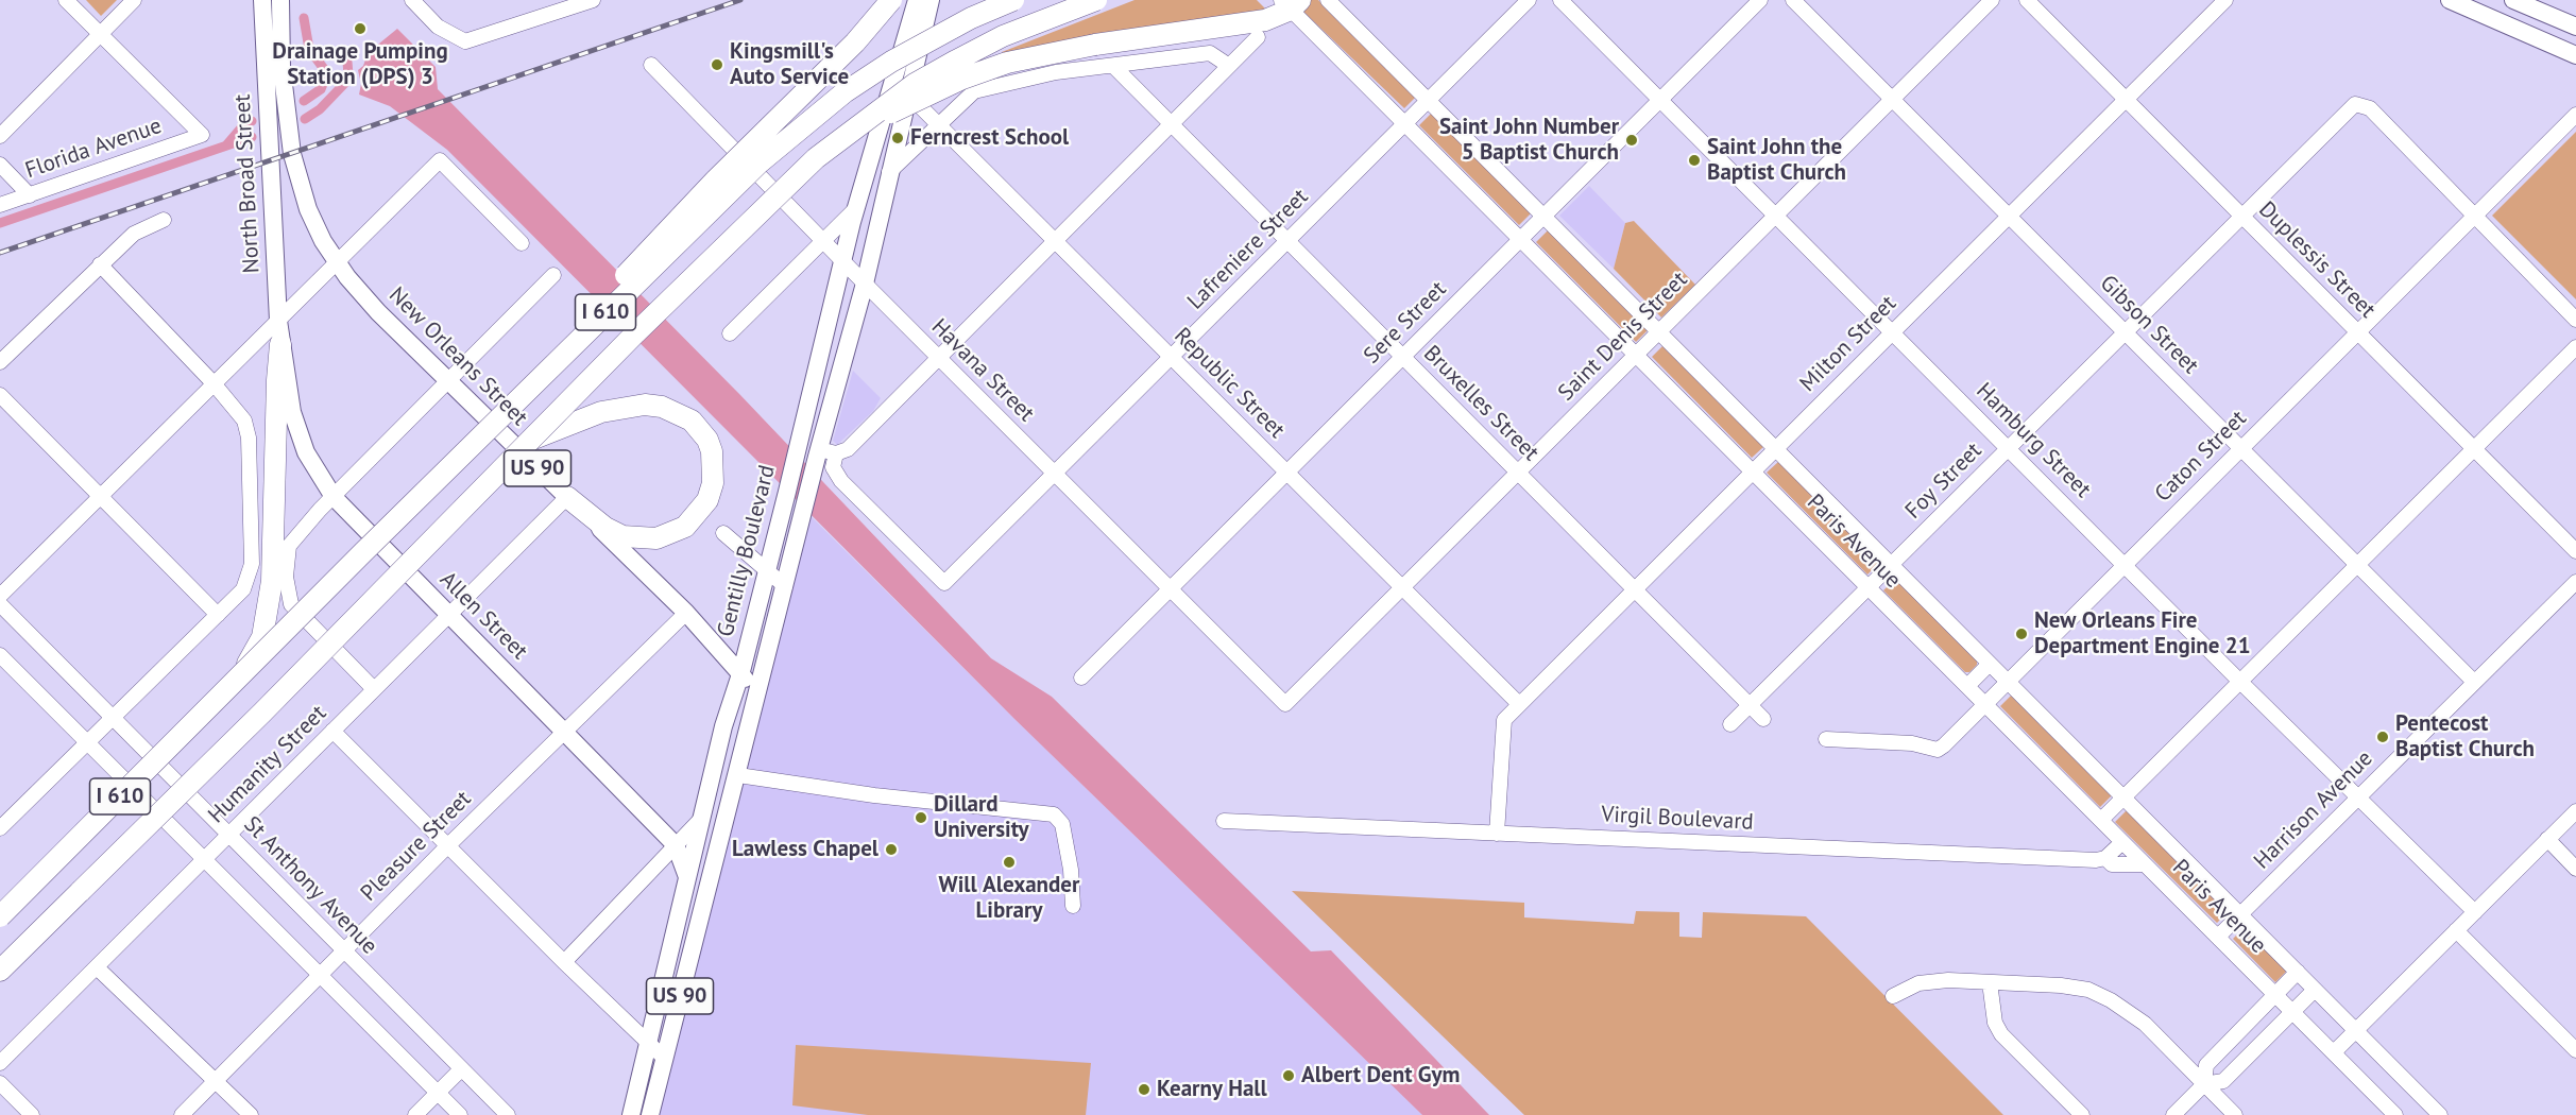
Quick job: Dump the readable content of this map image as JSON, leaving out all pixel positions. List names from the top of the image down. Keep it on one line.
{"streets":{"highway":["I 610"],"main road":["North Broad Street","New Orleans Street","US 90","Gentilly Boulevard","Allen Street"],"street":["Florida Avenue","Lafreniere Street","Duplessis Street","Sere Street","Gibson Street","Saint Denis Street","Milton Street","Havana Street","Republic Street","Bruxelles Street","Hamburg Street","Caton Street","Foy Street","Paris Avenue","Humanity Street","Harrison Avenue","Virgil Boulevard","Pleasure Street","St Anthony Avenue"]},"crossings":[["North Broad Street","New Orleans Street"],["North Broad Street","Allen Street"],["Lafreniere Street","Havana Street"],["Lafreniere Street","Republic Street"],["Lafreniere Street","Bruxelles Street"],["Lafreniere Street","Paris Avenue"],["Lafreniere Street","Gentilly Boulevard"],["Duplessis Street","Milton Street"],["Duplessis Street","Caton Street"],["Duplessis Street","Foy Street"],["Sere Street","Havana Street"],["Sere Street","Republic Street"],["Sere Street","Bruxelles Street"],["Sere Street","Hamburg Street"],["Sere Street","Paris Avenue"],["Gibson Street","Saint Denis Street"],["Gibson Street","Milton Street"],["Gibson Street","Caton Street"],["Gibson Street","Foy Street"],["Gibson Street","Harrison Avenue"],["Saint Denis Street","Havana Street"],["Saint Denis Street","Republic Street"],["Saint Denis Street","Bruxelles Street"],["Saint Denis Street","Hamburg Street"],["Saint Denis Street","Paris Avenue"],["Milton Street","Republic Street"],["Milton Street","Bruxelles Street"],["Milton Street","Hamburg Street"],["Milton Street","Paris Avenue"],["Milton Street","Virgil Boulevard"],["New Orleans Street","Gentilly Boulevard"],["New Orleans Street","Humanity Street"],["New Orleans Street","Pleasure Street"],["Havana Street","Gentilly Boulevard"],["Republic Street","Gentilly Boulevard"],["Bruxelles Street","Foy Street"],["Hamburg Street","Caton Street"],["Hamburg Street","Foy Street"],["Hamburg Street","Harrison Avenue"],["Caton Street","Foy Street"],["Caton Street","Paris Avenue"],["Foy Street","Paris Avenue"],["Paris Avenue","Harrison Avenue"],["Paris Avenue","Virgil Boulevard"],["Gentilly Boulevard","Allen Street"],["Allen Street","Humanity Street"],["Allen Street","Pleasure Street"],["Humanity Street","St Anthony Avenue"],["Pleasure Street","St Anthony Avenue"]],"places":["Drainage Pumping Station (DPS) 3","Kingsmill's Auto Service","Ferncrest School","Saint John Number 5 Baptist Church","Saint John the Baptist Church","New Orleans Fire Department Engine 21","Pentecost Baptist Church","Dillard University","Lawless Chapel","Will Alexander Library","Albert Dent Gym","Kearny Hall"]}
